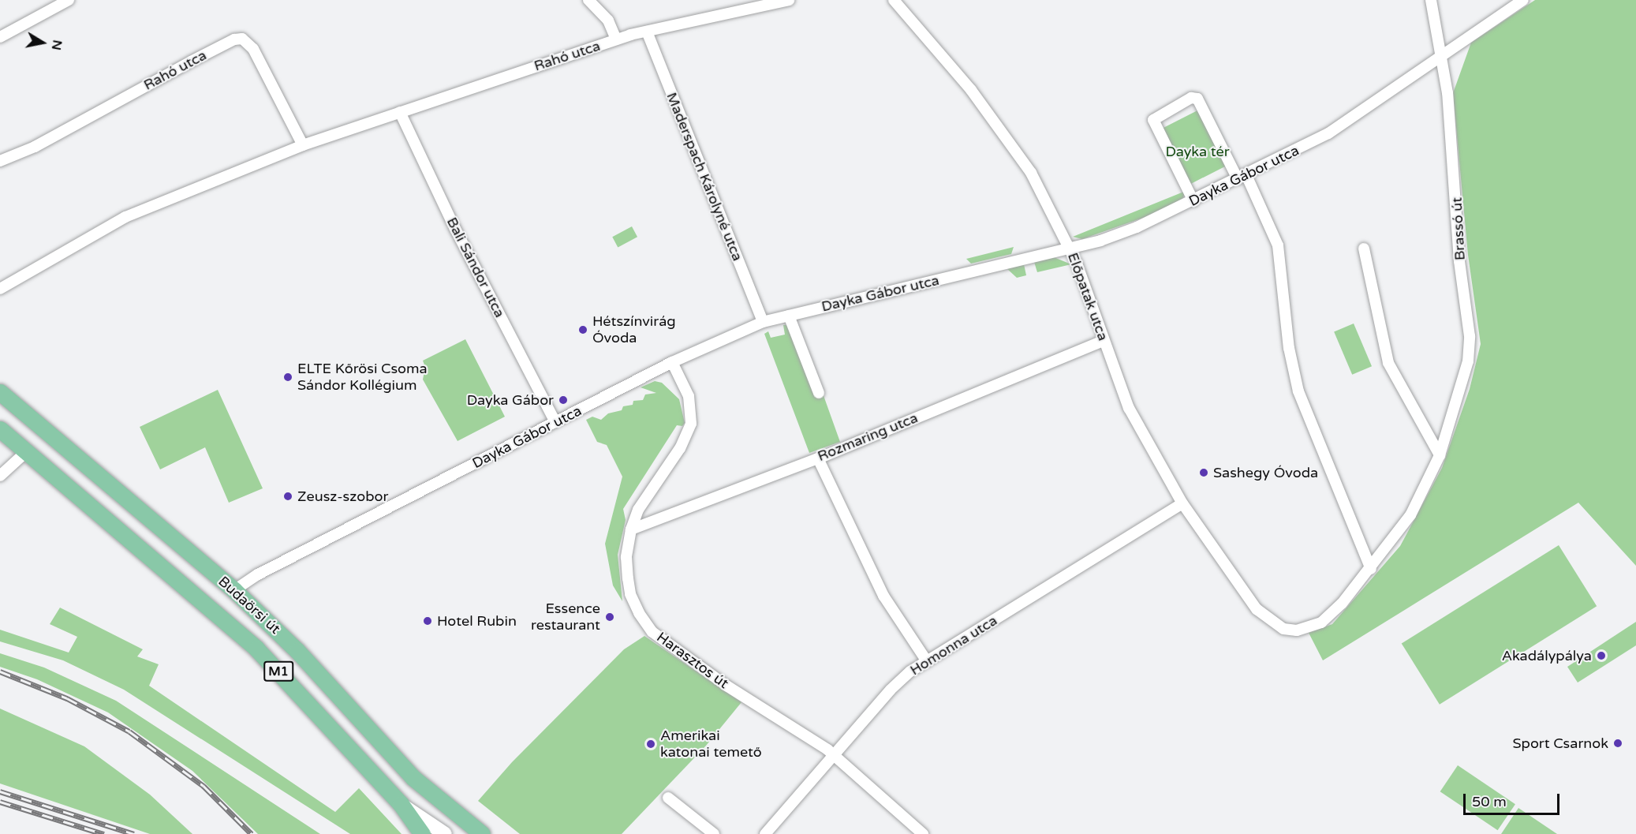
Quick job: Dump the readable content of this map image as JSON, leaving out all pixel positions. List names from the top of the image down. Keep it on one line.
{"streets":{"main road":["Budaörsi út","M1"],"street":["Rahó utca","Dayka Gábor utca","Maderspach Károlyné utca","Brassó út","Bali Sándor utca","Előpatak utca","Rozmaring utca","Homonna utca","Harasztos út"]},"crossings":[["Rahó utca","Maderspach Károlyné utca"],["Rahó utca","Bali Sándor utca"],["Dayka Gábor utca","Maderspach Károlyné utca"],["Dayka Gábor utca","Brassó út"],["Dayka Gábor utca","Bali Sándor utca"],["Dayka Gábor utca","Előpatak utca"],["Dayka Gábor utca","Budaörsi út"],["Dayka Gábor utca","Harasztos út"],["Brassó út","Előpatak utca"],["Előpatak utca","Rozmaring utca"],["Előpatak utca","Homonna utca"],["Rozmaring utca","Harasztos út"],["Homonna utca","Harasztos út"]],"parks":["Dayka tér"],"places":["Hétszínvirág Óvoda","ELTE Kőrösi Csoma Sándor Kollégium","Dayka Gábor","Sashegy Óvoda","Zeusz-szobor","Essence restaurant","Hotel Rubin","Akadálypálya","Sport Csarnok","Amerikai katonai temető"],"scale_bar":"50 m","north":"right"}
